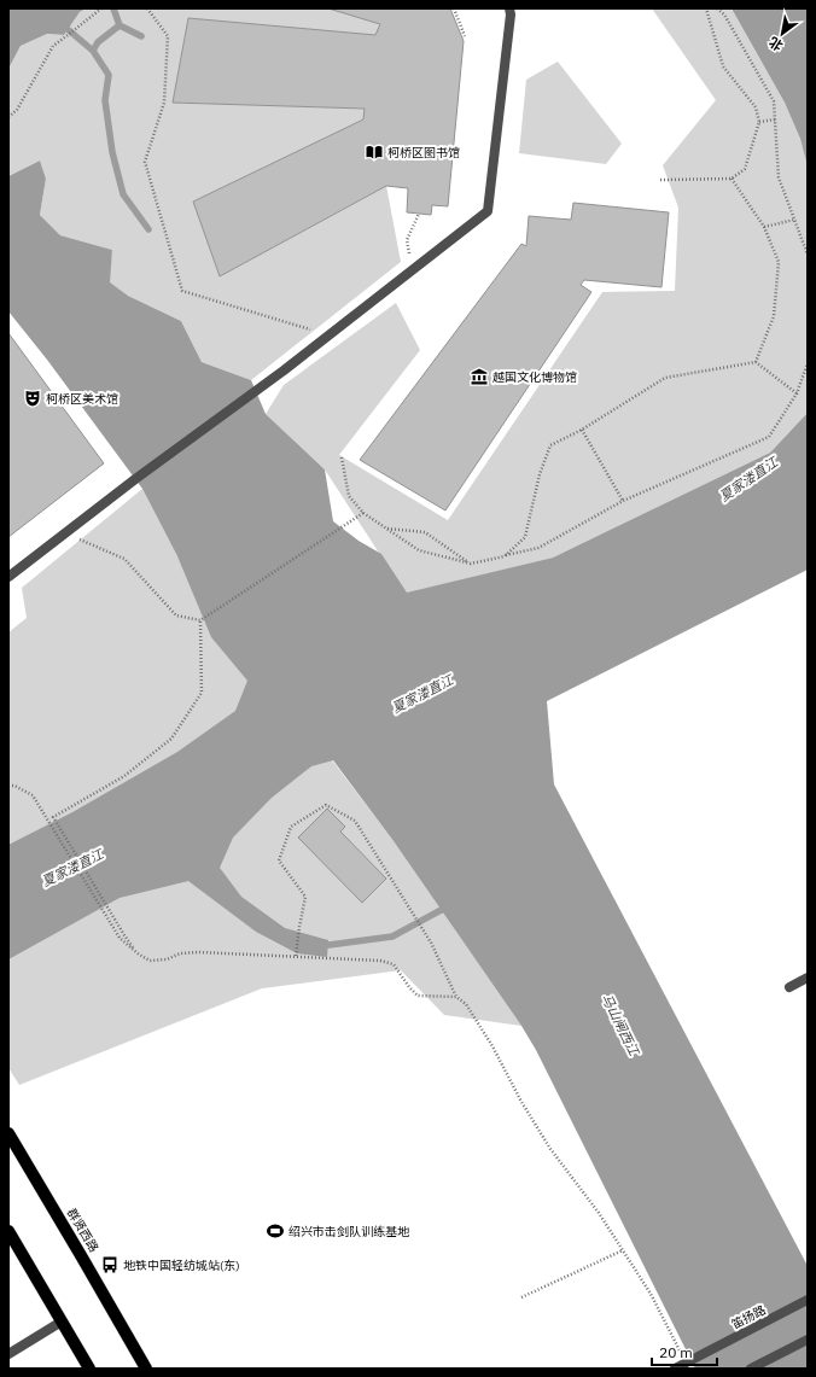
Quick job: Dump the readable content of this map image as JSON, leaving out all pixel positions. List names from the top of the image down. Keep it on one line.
{"streets":{"main road":["群贤西路"],"street":["笛扬路"]},"water":["夏家溇直江","马山闸西江"],"places":{"library":["柯桥区图书馆"],"museum":["越国文化博物馆"],"theatre":["柯桥区美术馆"],"sports":["绍兴市击剑队训练基地"],"bus stop":["地铁中国轻纺城站(东)"]},"scale_bar":"20 m","north":"bottom left"}
